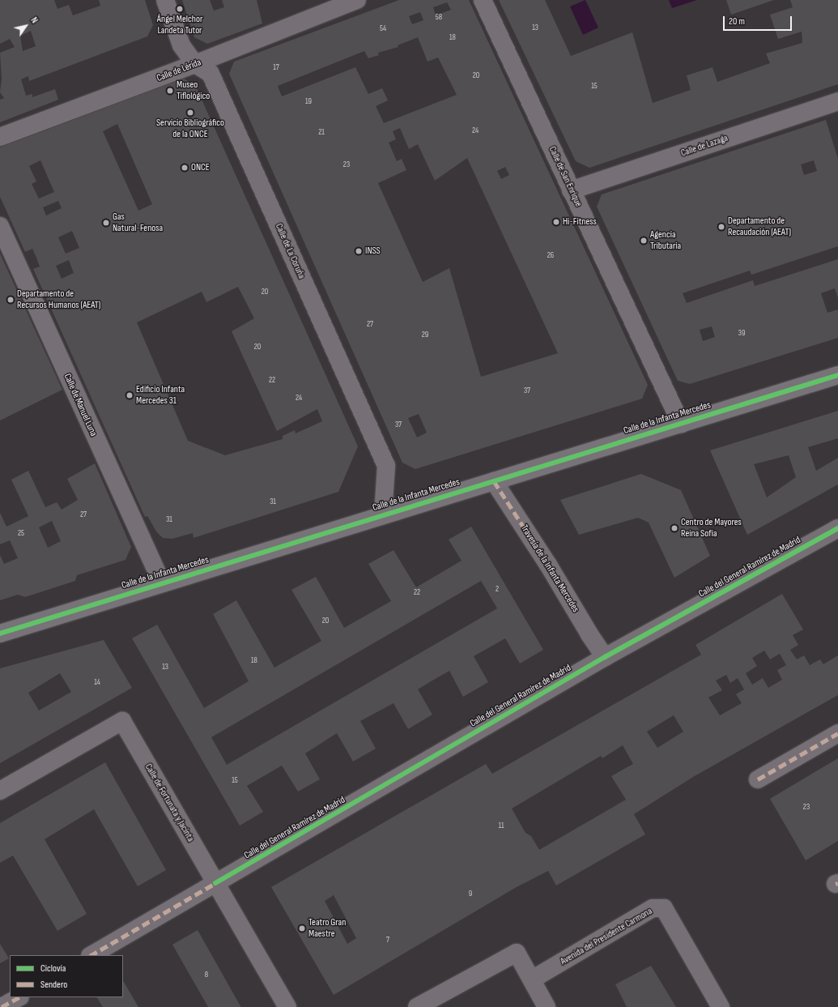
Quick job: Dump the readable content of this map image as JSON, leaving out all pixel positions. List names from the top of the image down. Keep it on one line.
{"streets":{"street":["Calle de Lérida","Calle de Lazaga","Calle de San Enrique","Calle de La Coruña","Calle de Manuel Luna","Calle de la Infanta Mercedes","Calle del General Ramírez de Madrid","Travesía de la Infanta Mercedes","Calle de Fortunata y Jacinta","Avenida del Presidente Carmona"]},"crossings":[["Calle de Lérida","Calle de La Coruña"],["Calle de Lazaga","Calle de San Enrique"],["Calle de San Enrique","Calle de la Infanta Mercedes"],["Calle de La Coruña","Calle de la Infanta Mercedes"],["Calle de Manuel Luna","Calle de la Infanta Mercedes"],["Calle de la Infanta Mercedes","Travesía de la Infanta Mercedes"],["Calle del General Ramírez de Madrid","Travesía de la Infanta Mercedes"],["Calle del General Ramírez de Madrid","Calle de Fortunata y Jacinta"]],"places":["Ángel Melchor Landeta Tutor","Museo Tiflológico","Servicio Bibliográfico de la ONCE","ONCE","Hi-Fitness","Gas Natural-Fenosa","Departamento de Recaudación (AEAT)","Agencia Tributaria","INSS","Departamento de Recursos Humanos (AEAT)","Edificio Infanta Mercedes 31","Centro de Mayores Reina Sofía","Teatro Gran Maestre"],"house_numbers":["58","13","54","18","17","20","15","19","24","21","23","26","20","27","39","29","20","22","37","24","37","31","27","31","25","2","22","20","18","13","14","15","23","11","9","7","8"],"legend":["Ciclovía","Sendero"],"scale_bar":"20 m","north":"top right"}
